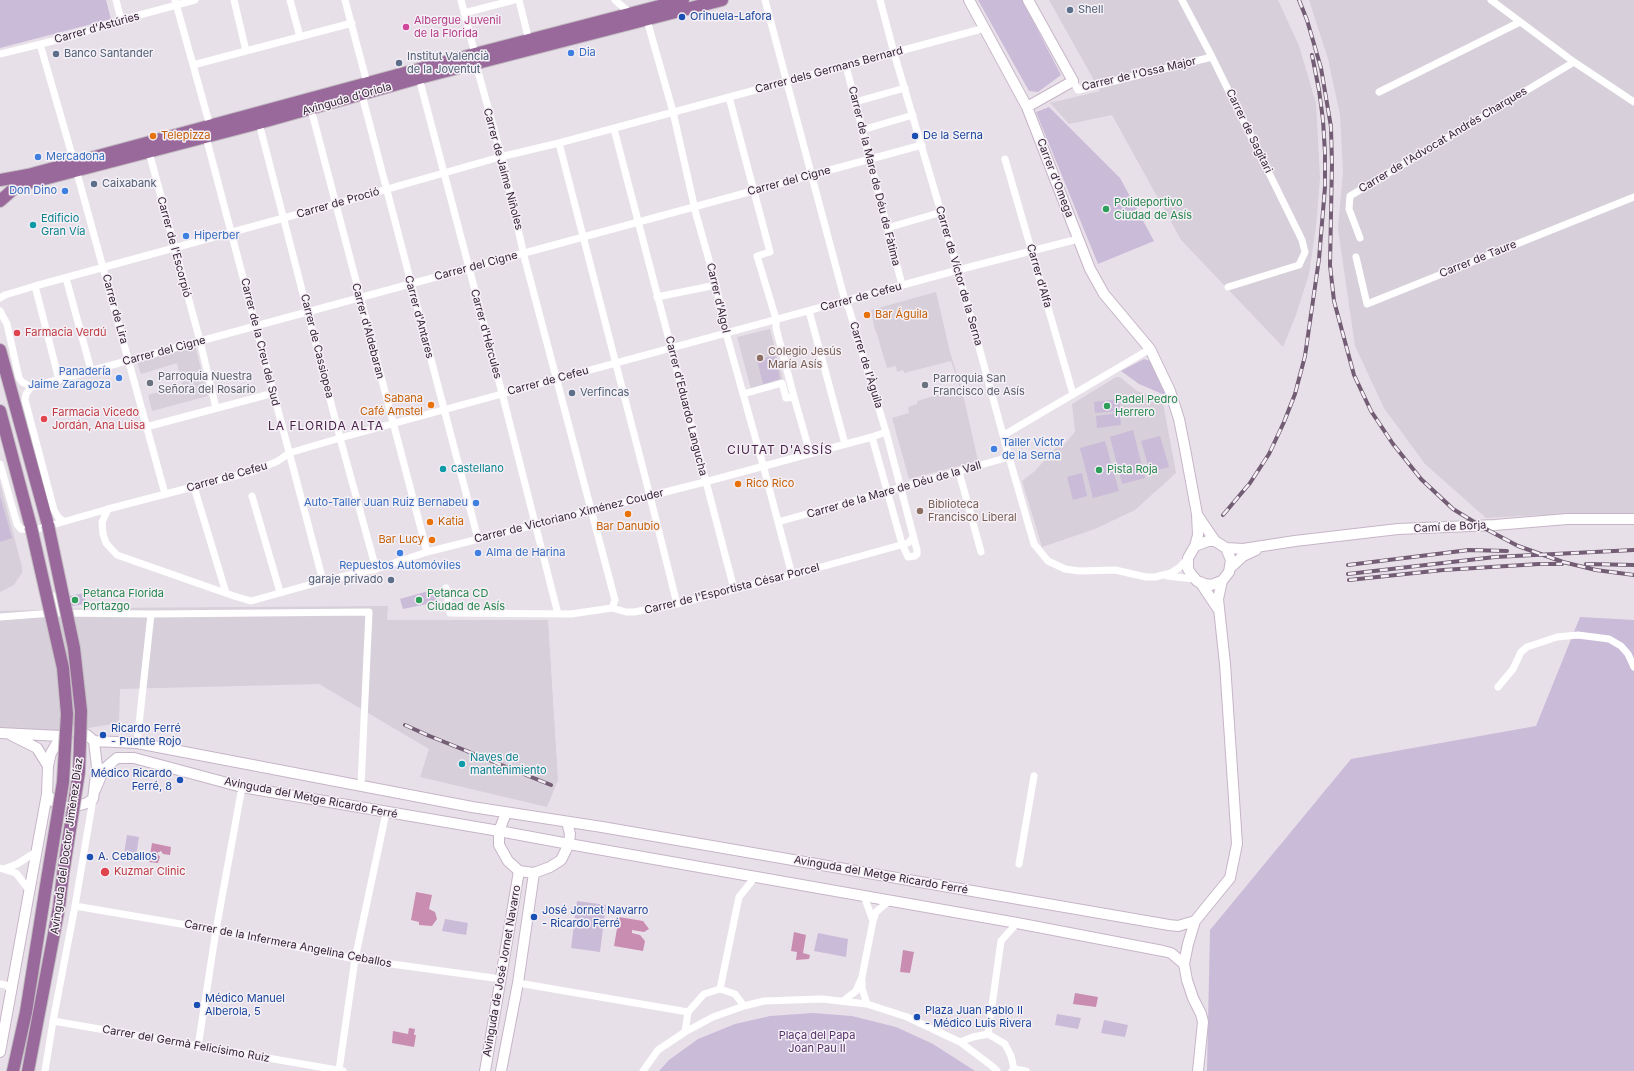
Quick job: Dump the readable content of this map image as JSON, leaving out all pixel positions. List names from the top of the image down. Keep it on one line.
{"streets":{"main road":["Avinguda d'Oriola","Avinguda del Doctor Jiménez Díaz"],"street":["Carrer d'Astúries","Carrer dels Germans Bernard","Carrer de l'Ossa Major","Carrer de Sagitari","Carrer de l'Advocat Andrés Charques","Carrer de Jaime Niñoles","Carrer de la Mare de Déu de Fàtima","Carrer d'Omega","Carrer del Cigne","Carrer de Proció","Carrer de l'Escorpió","Carrer de Taure","Carrer de Víctor de la Serna","Carrer d'Alfa","Carrer de Cefeu","Carrer d'Algol","Carrer de Lira","Carrer d'Antares","Carrer d'Aldebaran","Carrer d'Hèrcules","Carrer de la Creu del Sud","Carrer de Cassiopea","Carrer de l'Àguila","Carrer d'Eduardo Langucha","Carrer de la Mare de Déu de la Vall","Carrer de Victoriano Ximénez Couder","Camí de Borja","Carrer de l'Esportista César Porcel","Avinguda del Metge Ricardo Ferré","Carrer de la Infermera Angelina Ceballos","Avinguda de José Jornet Navarro","Carrer del Germà Felicísimo Ruiz"]},"crossings":[["Carrer d'Astúries","Carrer de Lira"],["Carrer d'Astúries","Carrer de la Creu del Sud"],["Carrer dels Germans Bernard","Carrer de la Mare de Déu de Fàtima"],["Carrer dels Germans Bernard","Carrer d'Omega"],["Carrer dels Germans Bernard","Carrer de Proció"],["Carrer dels Germans Bernard","Carrer de Víctor de la Serna"],["Carrer dels Germans Bernard","Carrer d'Algol"],["Carrer dels Germans Bernard","Carrer de l'Àguila"],["Carrer de l'Ossa Major","Carrer de Sagitari"],["Carrer de l'Ossa Major","Carrer d'Omega"],["Avinguda d'Oriola","Carrer de Jaime Niñoles"],["Avinguda d'Oriola","Carrer de l'Escorpió"],["Avinguda d'Oriola","Carrer d'Algol"],["Avinguda d'Oriola","Carrer de Lira"],["Avinguda d'Oriola","Carrer d'Antares"],["Avinguda d'Oriola","Carrer d'Aldebaran"],["Avinguda d'Oriola","Carrer d'Hèrcules"],["Avinguda d'Oriola","Carrer de la Creu del Sud"],["Avinguda d'Oriola","Carrer de Cassiopea"],["Carrer de Jaime Niñoles","Carrer del Cigne"],["Carrer de Jaime Niñoles","Carrer de Proció"],["Carrer de Jaime Niñoles","Carrer de Cefeu"],["Carrer de Jaime Niñoles","Carrer de Victoriano Ximénez Couder"],["Carrer de Jaime Niñoles","Carrer de l'Esportista César Porcel"],["Carrer de la Mare de Déu de Fàtima","Carrer del Cigne"],["Carrer de la Mare de Déu de Fàtima","Carrer de Cefeu"],["Carrer d'Omega","Carrer de Cefeu"],["Carrer d'Omega","Camí de Borja"],["Carrer del Cigne","Carrer de l'Escorpió"],["Carrer del Cigne","Carrer de Víctor de la Serna"],["Carrer del Cigne","Carrer d'Algol"],["Carrer del Cigne","Carrer de Lira"],["Carrer del Cigne","Carrer d'Antares"],["Carrer del Cigne","Carrer d'Aldebaran"],["Carrer del Cigne","Carrer d'Hèrcules"],["Carrer del Cigne","Carrer de la Creu del Sud"],["Carrer del Cigne","Carrer de Cassiopea"],["Carrer del Cigne","Carrer de l'Àguila"],["Carrer del Cigne","Carrer d'Eduardo Langucha"],["Carrer de Proció","Carrer de l'Escorpió"],["Carrer de Proció","Carrer d'Algol"],["Carrer de Proció","Carrer de Lira"],["Carrer de Proció","Carrer d'Antares"],["Carrer de Proció","Carrer d'Aldebaran"],["Carrer de Proció","Carrer d'Hèrcules"],["Carrer de Proció","Carrer de la Creu del Sud"],["Carrer de Proció","Carrer de Cassiopea"],["Carrer de Proció","Carrer d'Eduardo Langucha"],["Carrer de Víctor de la Serna","Carrer de Cefeu"],["Carrer de Víctor de la Serna","Carrer de la Mare de Déu de la Vall"],["Carrer d'Alfa","Carrer de Cefeu"],["Carrer de Cefeu","Carrer d'Algol"],["Carrer de Cefeu","Carrer de Lira"],["Carrer de Cefeu","Carrer d'Antares"],["Carrer de Cefeu","Carrer d'Aldebaran"],["Carrer de Cefeu","Carrer d'Hèrcules"],["Carrer de Cefeu","Carrer de la Creu del Sud"],["Carrer de Cefeu","Carrer de Cassiopea"],["Carrer de Cefeu","Carrer de l'Àguila"],["Carrer de Cefeu","Carrer d'Eduardo Langucha"],["Carrer de Cefeu","Avinguda del Doctor Jiménez Díaz"],["Carrer d'Algol","Carrer de la Mare de Déu de la Vall"],["Carrer d'Algol","Carrer de Victoriano Ximénez Couder"],["Carrer d'Algol","Carrer de l'Esportista César Porcel"],["Carrer d'Antares","Carrer de Victoriano Ximénez Couder"],["Carrer d'Aldebaran","Carrer de Victoriano Ximénez Couder"],["Carrer d'Hèrcules","Carrer de Victoriano Ximénez Couder"],["Carrer d'Hèrcules","Carrer de l'Esportista César Porcel"],["Carrer de la Creu del Sud","Carrer de Victoriano Ximénez Couder"],["Carrer de Cassiopea","Carrer de Victoriano Ximénez Couder"],["Carrer de l'Àguila","Carrer de la Mare de Déu de la Vall"],["Carrer de l'Àguila","Carrer de Victoriano Ximénez Couder"],["Carrer de l'Àguila","Carrer de l'Esportista César Porcel"],["Carrer d'Eduardo Langucha","Carrer de Victoriano Ximénez Couder"],["Carrer d'Eduardo Langucha","Carrer de l'Esportista César Porcel"],["Avinguda del Metge Ricardo Ferré","Avinguda del Doctor Jiménez Díaz"],["Avinguda del Doctor Jiménez Díaz","Carrer de la Infermera Angelina Ceballos"],["Avinguda del Doctor Jiménez Díaz","Carrer del Germà Felicísimo Ruiz"],["Carrer de la Infermera Angelina Ceballos","Avinguda de José Jornet Navarro"]],"districts":["LA FLORIDA ALTA","CIUTAT D'ASSÍS"],"parks":["Plaça del Papa Joan Pau II"],"places":["Shell","Orihuela-Lafora","Albergue Juvenil de la Florida","Dia","Banco Santander","Institut Valencià de la Joventut","Telepizza","De la Serna","Mercadona","Caixabank","Don Dino","Polideportivo Ciudad de Asís","Edificio Gran Vía","Hiperber","Bar Águila","Farmacia Verdú","Colegio Jesús María Asís","Panadería Jaime Zaragoza","Parroquia Nuestra Señora del Rosario","Parroquia San Francisco de Asís","Verfincas","Sabana Café Amstel","Padel Pedro Herrero","Farmacia Vicedo Jordán, Ana Luisa","Taller Víctor de la Serna","castellano","Pista Roja","Rico Rico","Auto-Taller Juan Ruiz Bernabeu","Biblioteca Francisco Liberal","Bar Danubio","Katia","Bar Lucy","Repuestos Automóviles","Alma de Harina","garaje privado","Petanca Florida Portazgo","Petanca CD Ciudad de Asís","Ricardo Ferré - Puente Rojo","Naves de mantenimiento","Médico Ricardo Ferré, 8","A. Ceballos","Kuzmar Clinic","José Jornet Navarro - Ricardo Ferré","Médico Manuel Alberola, 5","Plaza Juan Pablo II - Médico Luis Rivera"]}
